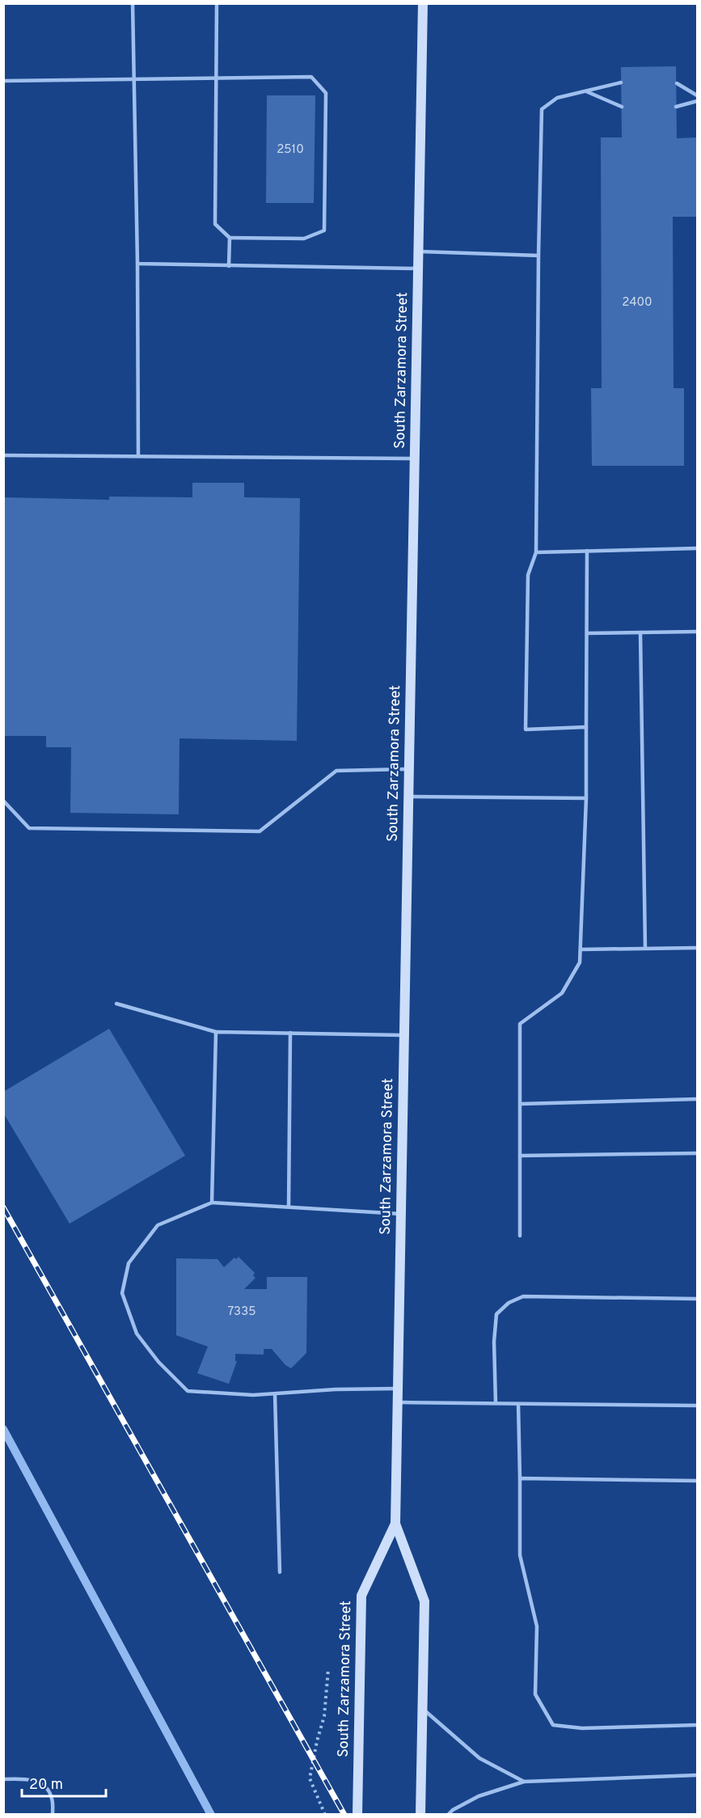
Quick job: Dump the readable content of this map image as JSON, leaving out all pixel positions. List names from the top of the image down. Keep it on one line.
{"streets":{"main road":["South Zarzamora Street"]},"house_numbers":["2510","2400","7335"],"scale_bar":"20 m"}
